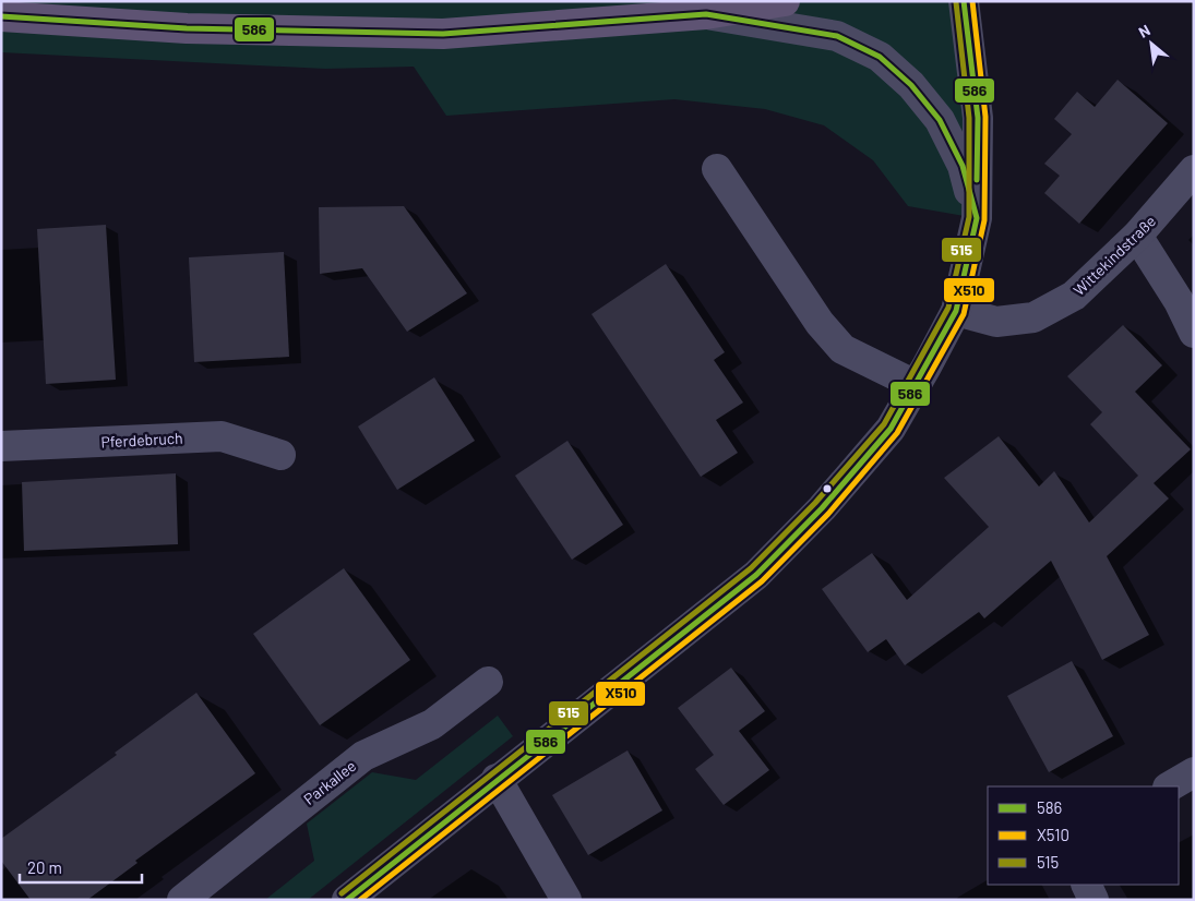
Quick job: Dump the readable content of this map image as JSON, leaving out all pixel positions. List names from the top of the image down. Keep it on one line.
{"streets":{"street":["Wittekindstraße","Pferdebruch","Parkallee"]},"lines":["transit line 586","transit line X510","transit line 515"],"legend":["586","X510","515"],"scale_bar":"20 m","north":"top left"}
